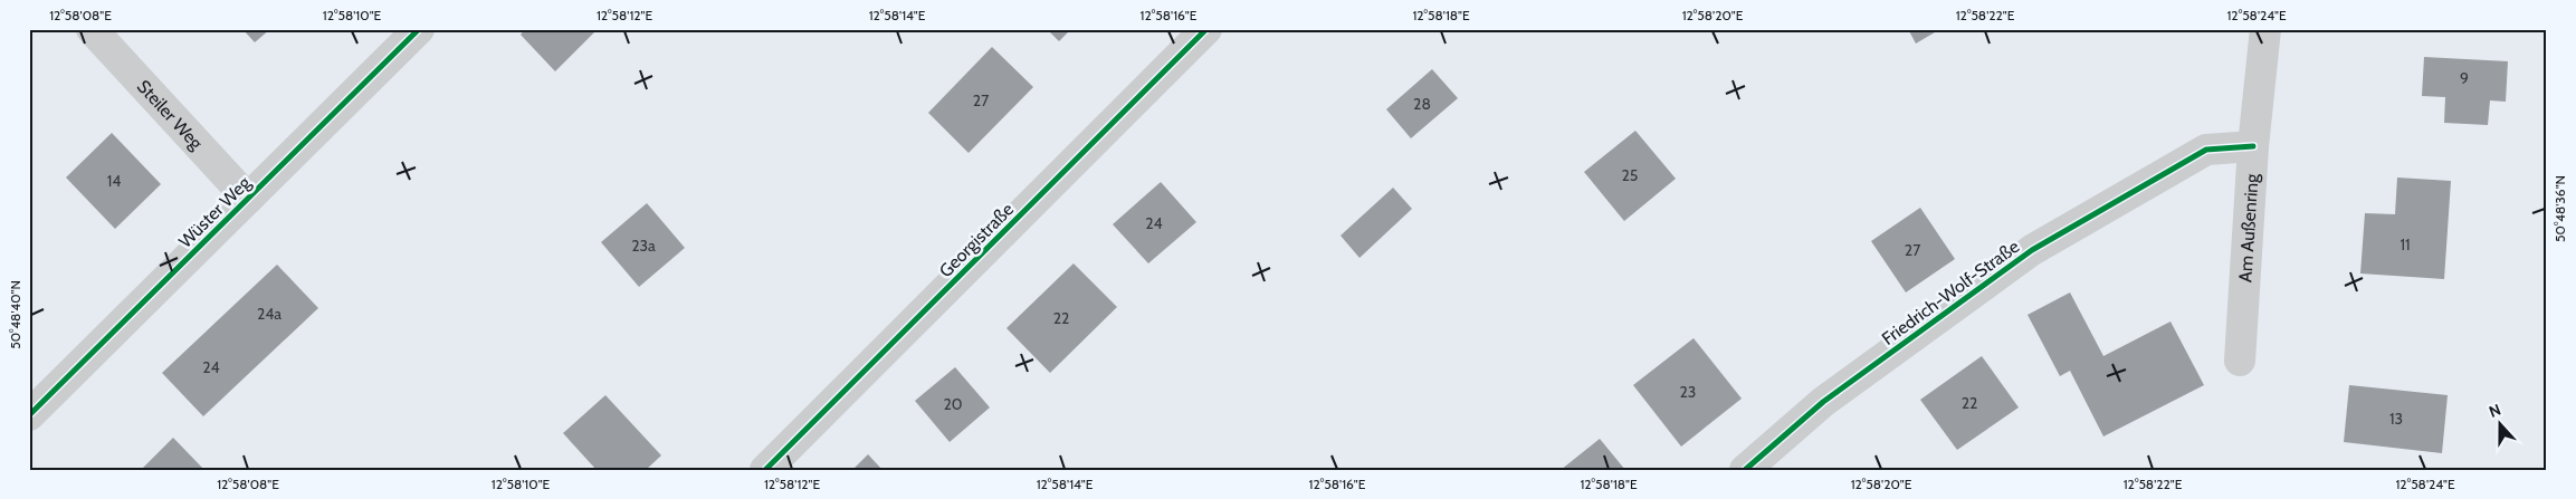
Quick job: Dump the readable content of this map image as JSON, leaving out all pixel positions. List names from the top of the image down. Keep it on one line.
{"streets":{"street":["Steiler Weg","Wüster Weg","Am Außenring","Georgistraße","Friedrich-Wolf-Straße"]},"crossings":[["Steiler Weg","Wüster Weg"],["Am Außenring","Friedrich-Wolf-Straße"]],"house_numbers":["9","27","28","25","14","24","11","23a","27","24a","22","24","23","22","20","13"],"north":"top","coordinates":["12°58'08\"E","12°58'10\"E","12°58'12\"E","12°58'14\"E","12°58'16\"E","12°58'18\"E","12°58'20\"E","12°58'22\"E","12°58'24\"E","50°48'36\"N","50°48'40\"N"]}
